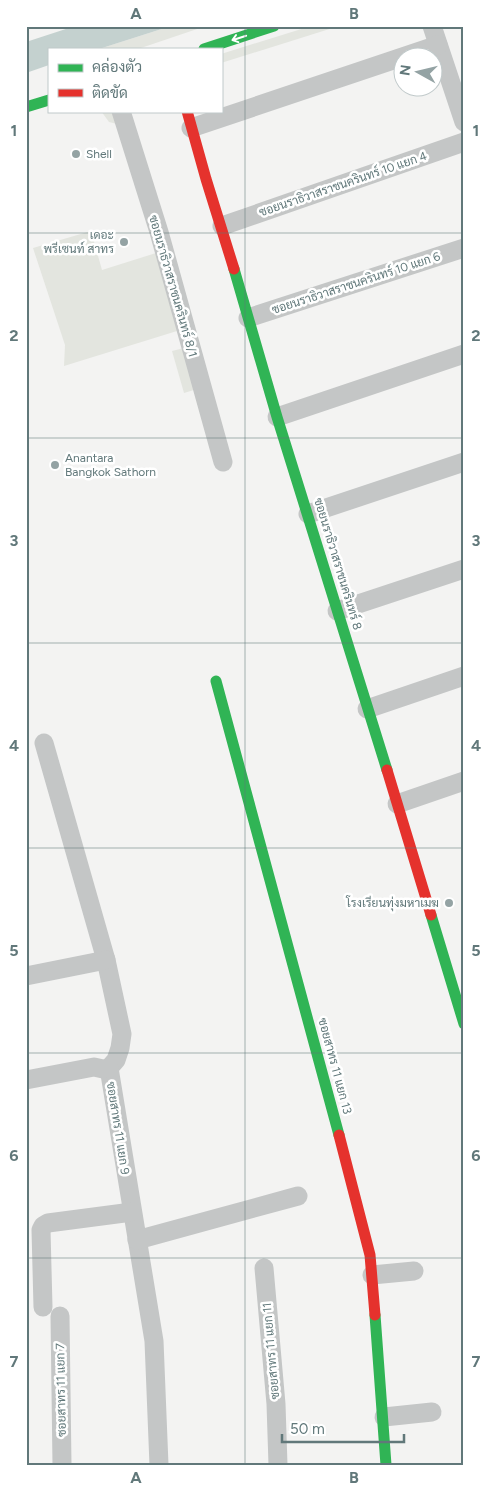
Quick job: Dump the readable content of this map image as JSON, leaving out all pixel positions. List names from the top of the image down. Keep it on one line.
{"streets":{"street":["ซอยนราธิวาสราชนครินทร์ 10 แยก 4","ซอยนราธิวาสราชนครินทร์ 10 แยก 6","ซอยนราธิวาสราชนครินทร์ 8/1","ซอยนราธิวาสราชนครินทร์ 8","ซอยสาทร 11 แยก 13","ซอยสาทร 11 แยก 9","ซอยสาทร 11 แยก 11","ซอยสาทร 11 แยก 7"]},"crossings":[["ซอยนราธิวาสราชนครินทร์ 10 แยก 4","ซอยนราธิวาสราชนครินทร์ 8"],["ซอยนราธิวาสราชนครินทร์ 10 แยก 6","ซอยนราธิวาสราชนครินทร์ 8"],["ซอยสาทร 11 แยก 9","ซอยสาทร 11 แยก 7"]],"places":["Shell","เดอะ พรีเซนท์ สาทร","Anantara Bangkok Sathorn","โรงเรียนทุ่งมหาเมฆ"],"legend":["คล่องตัว","ติดขัด"],"scale_bar":"50 m","north":"left","grid":{"columns":["A","B"],"rows":["1","2","3","4","5","6","7"]}}
